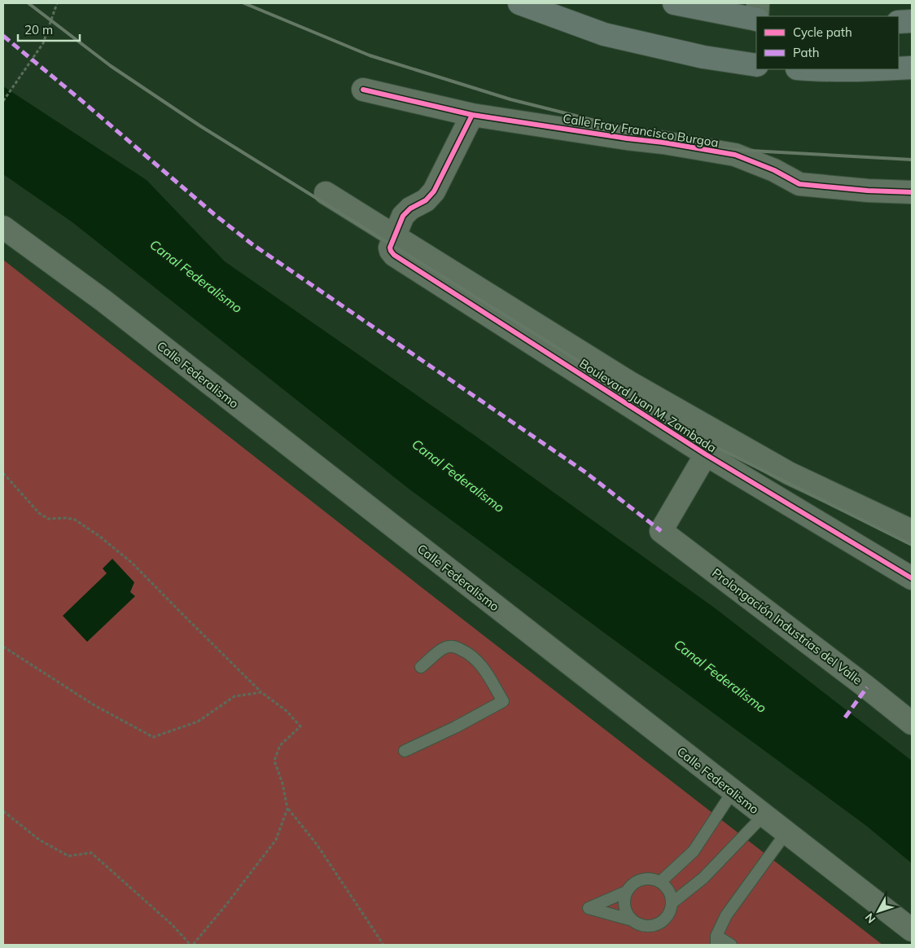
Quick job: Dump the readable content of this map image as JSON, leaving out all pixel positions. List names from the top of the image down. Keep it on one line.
{"streets":{"street":["Calle Fray Francisco Burgoa","Calle Federalismo","Boulevard Juan M. Zambada","Prolongación Industrias del Valle"]},"crossings":[["Boulevard Juan M. Zambada","Prolongación Industrias del Valle"]],"water":["Canal Federalismo"],"legend":["Cycle path","Path"],"scale_bar":"20 m","north":"bottom left"}
